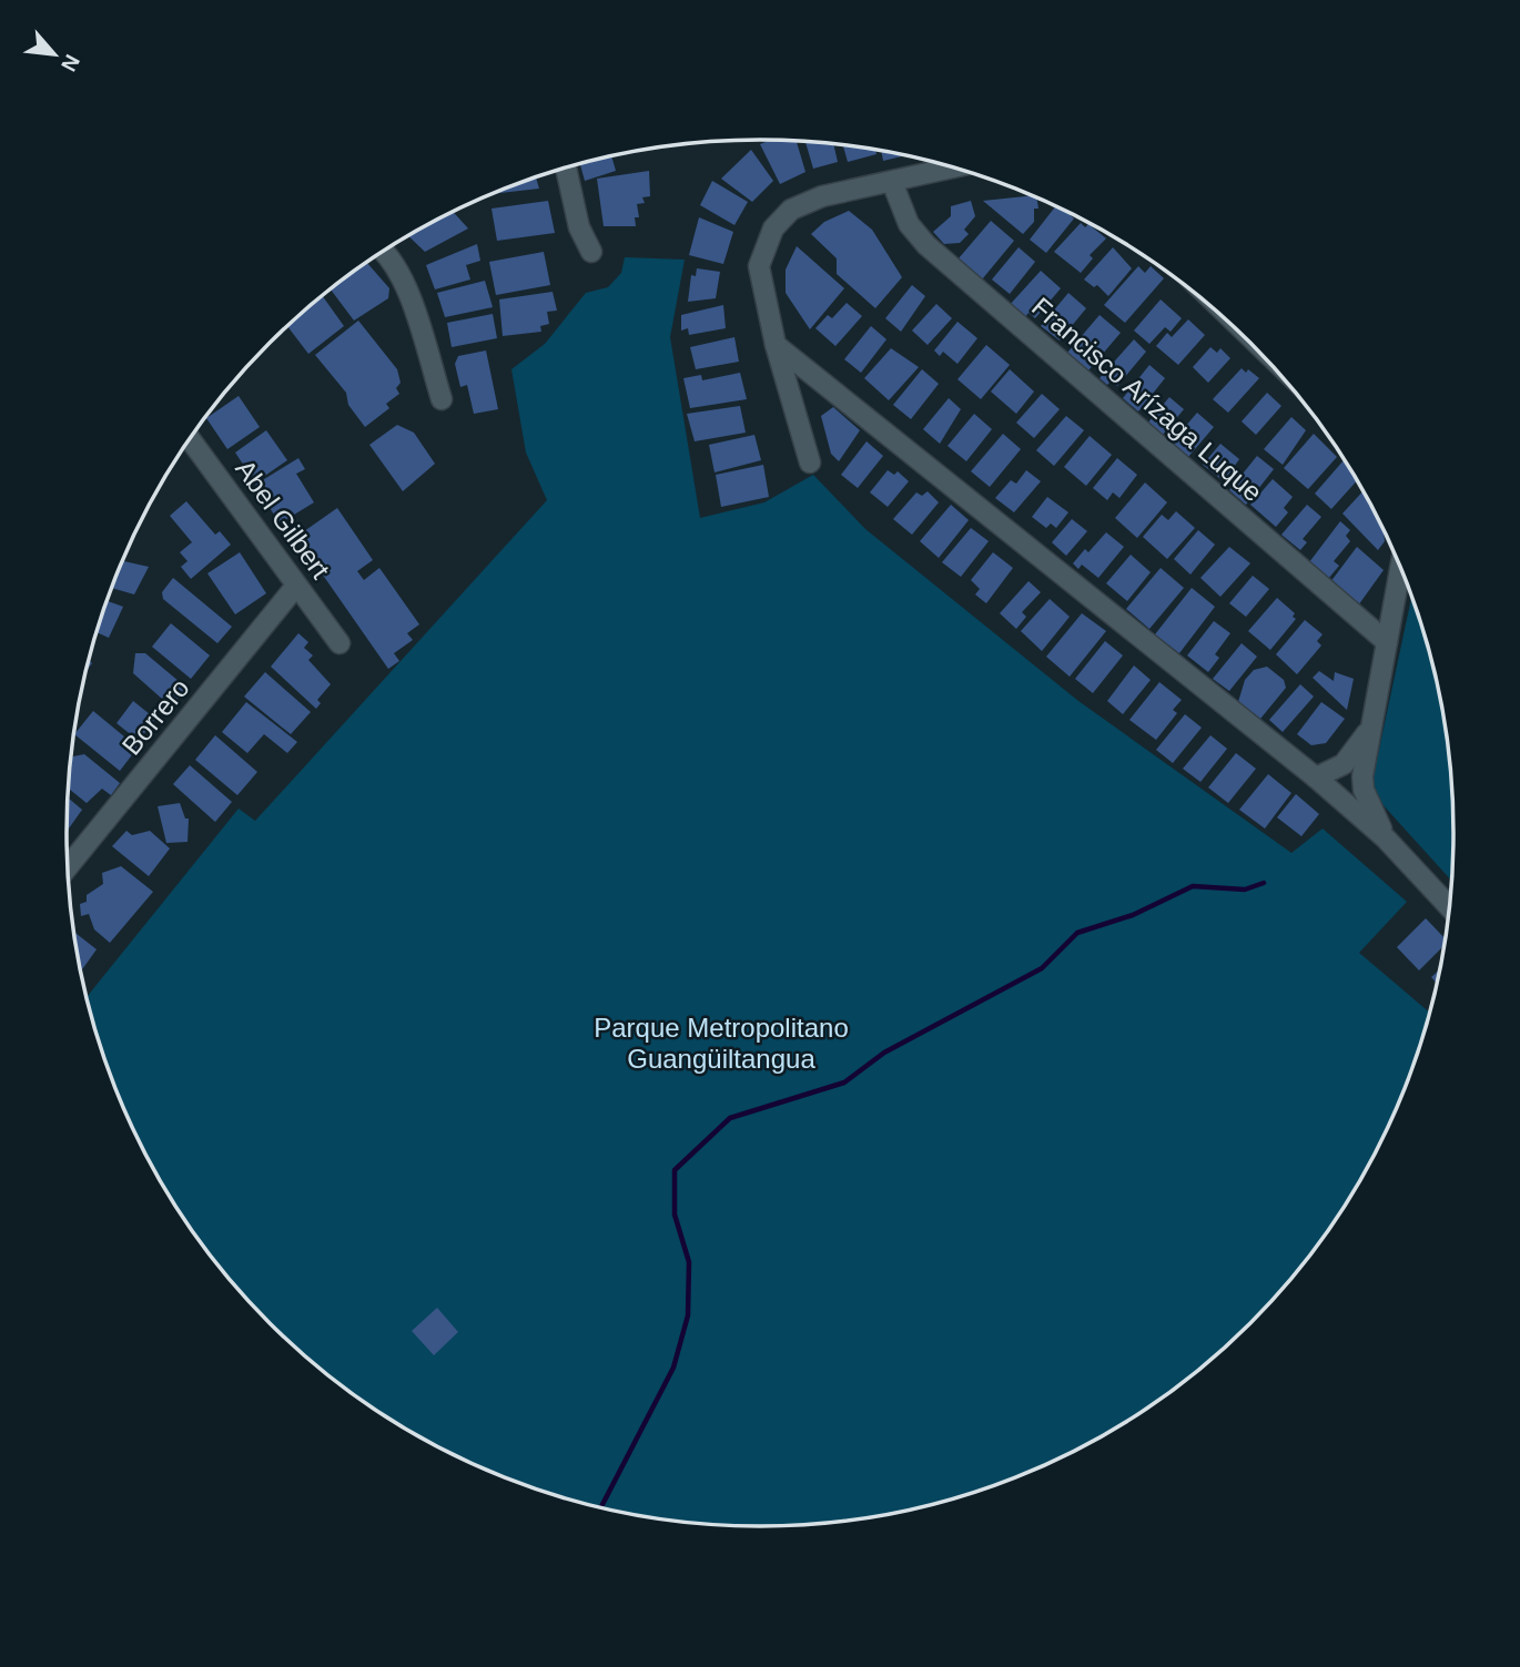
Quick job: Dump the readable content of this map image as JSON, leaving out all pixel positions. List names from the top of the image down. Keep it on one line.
{"streets":{"street":["Francisco Arízaga Luque","Abel Gilbert","Borrero"]},"crossings":[["Abel Gilbert","Borrero"]],"parks":["Parque Metropolitano Guangüiltangua"],"north":"bottom right"}
